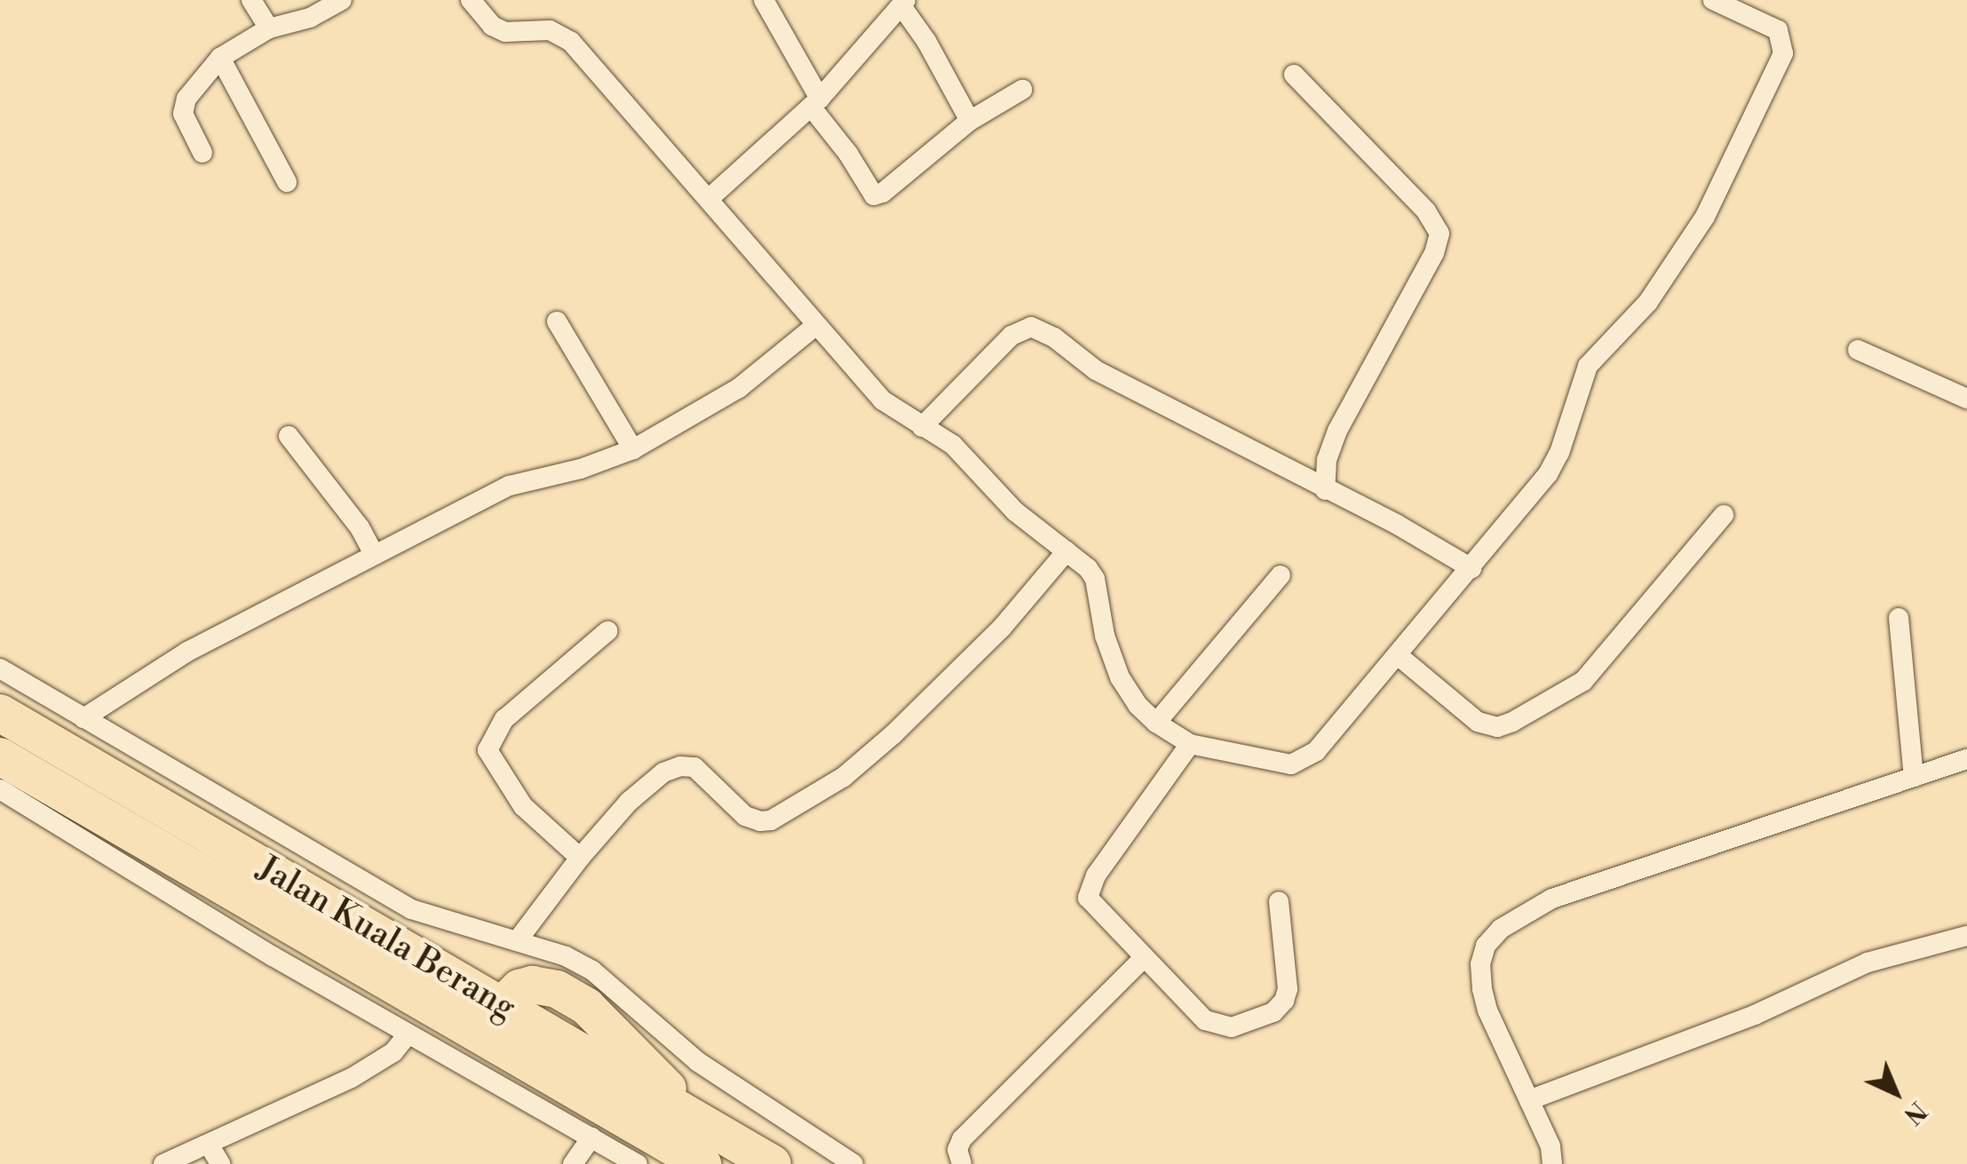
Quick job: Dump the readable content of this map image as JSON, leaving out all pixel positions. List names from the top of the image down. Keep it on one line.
{"streets":{"highway":["Jalan Kuala Berang"]},"north":"bottom right"}
